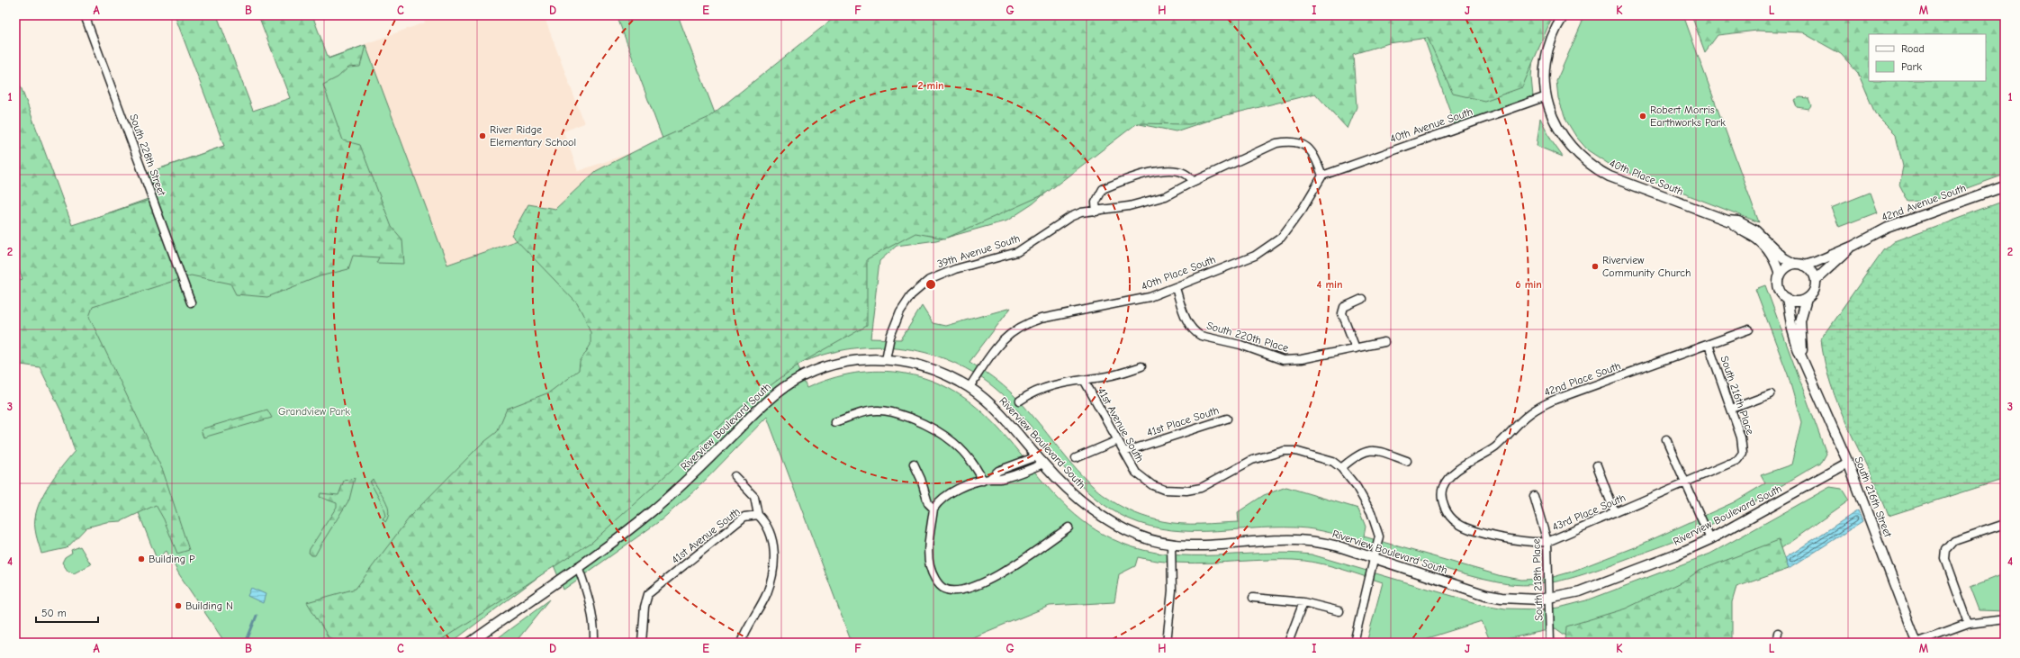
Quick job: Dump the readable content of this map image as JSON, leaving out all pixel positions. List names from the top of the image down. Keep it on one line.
{"streets":{"street":["40th Avenue South","South 228th Street","40th Place South","42nd Avenue South","39th Avenue South","South 220th Place","42nd Place South","South 216th Place","41st Place South","41st Avenue South","Riverview Boulevard South","South 216th Street","43rd Place South","South 218th Place"]},"crossings":[["40th Avenue South","40th Place South"],["40th Avenue South","39th Avenue South"],["40th Place South","42nd Avenue South"],["40th Place South","39th Avenue South"],["40th Place South","South 220th Place"],["40th Place South","Riverview Boulevard South"],["40th Place South","South 216th Street"],["42nd Avenue South","South 216th Street"],["39th Avenue South","Riverview Boulevard South"],["42nd Place South","South 216th Place"],["42nd Place South","43rd Place South"],["South 216th Place","43rd Place South"],["41st Place South","41st Avenue South"],["Riverview Boulevard South","South 216th Street"],["Riverview Boulevard South","South 218th Place"],["43rd Place South","South 218th Place"]],"parks":["Grandview Park"],"places":["Robert Morris Earthworks Park","River Ridge Elementary School","Riverview Community Church","Building P","Building N"],"legend":["Road","Park"],"scale_bar":"50 m","grid":{"columns":["A","B","C","D","E","F","G","H","I","J","K","L","M"],"rows":["1","2","3","4"]},"rings":["2 min","4 min","6 min"]}
